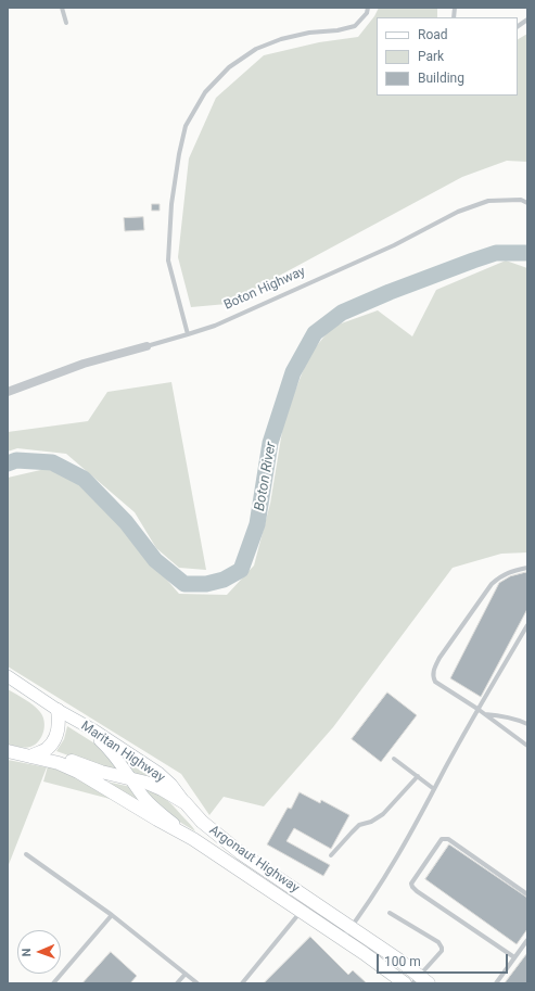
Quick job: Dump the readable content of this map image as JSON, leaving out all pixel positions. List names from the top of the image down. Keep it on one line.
{"streets":{"main road":["Maritan Highway","Argonaut Highway"],"street":["Boton Highway"]},"crossings":[["Maritan Highway","Argonaut Highway"]],"water":["Boton River"],"legend":["Road","Park","Building"],"scale_bar":"100 m","north":"left"}
